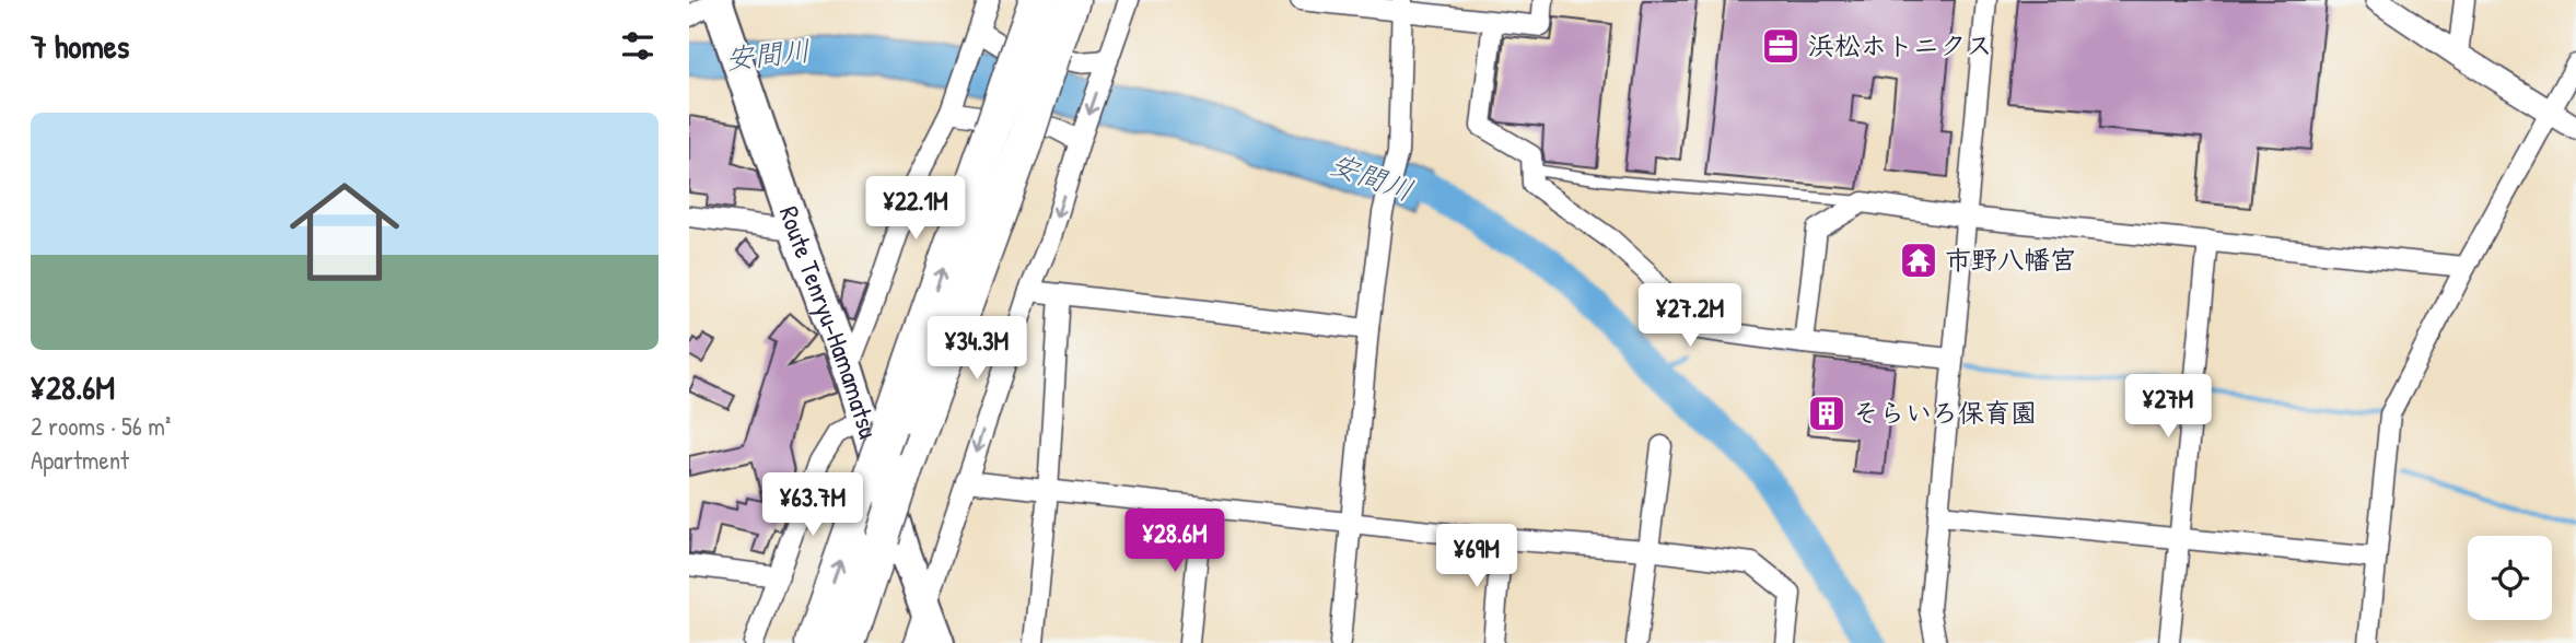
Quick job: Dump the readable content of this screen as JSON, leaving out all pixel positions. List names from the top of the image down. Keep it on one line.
{"streets":{"main road":["Route Tenryu-Hamamatsu"]},"water":["安間川"],"places":{"office":["浜松ホトニクス"],"temple":["市野八幡宮"],"building":["そらいろ保育園"]},"page":{"heading":"7 homes","list":[{"name":"¥28.6M","note":"2 rooms · 56 m² · Apartment"}],"price":["¥22.1M","¥27.2M","¥34.3M","¥27M","¥63.7M","¥28.6M","¥69M"]}}
